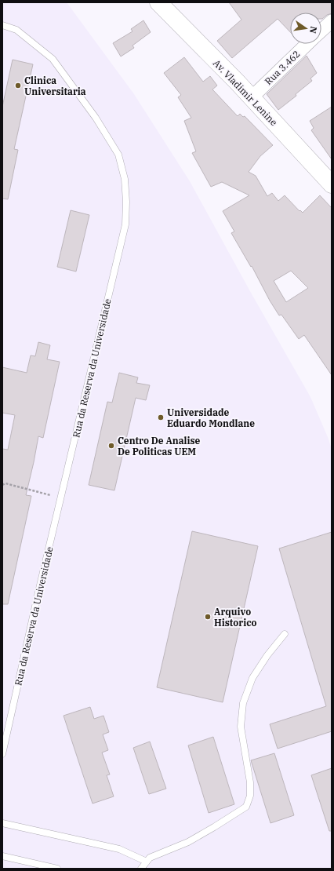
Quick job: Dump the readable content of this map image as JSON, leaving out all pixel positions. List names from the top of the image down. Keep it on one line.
{"streets":{"main road":["Av. Vladimir Lenine"],"street":["Rua 3.462"],"lane":["Rua da Reserva da Universidade"]},"crossings":[["Rua 3.462","Av. Vladimir Lenine"]],"places":["Clinica Universitaria","Universidade Eduardo Mondlane","Centro De Analise De Politicas UEM","Arquivo Historico"],"north":"right"}
